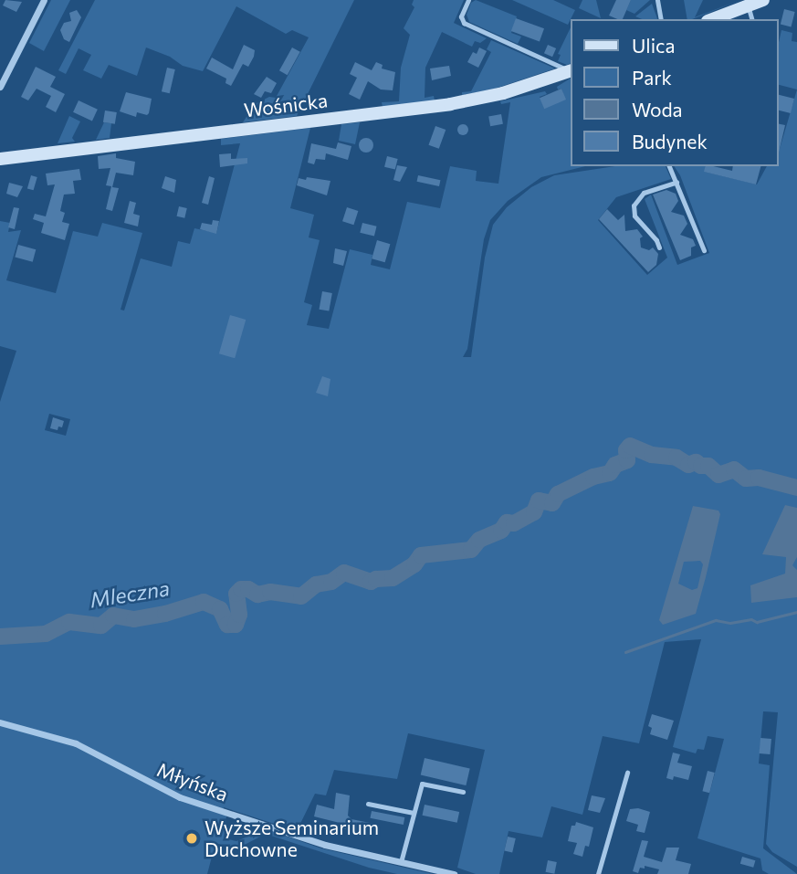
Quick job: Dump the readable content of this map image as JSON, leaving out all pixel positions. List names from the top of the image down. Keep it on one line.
{"streets":{"street":["Wośnicka","Młyńska"]},"water":["Mleczna"],"places":["Wyższe Seminarium Duchowne"],"legend":["Ulica","Park","Woda","Budynek"]}
